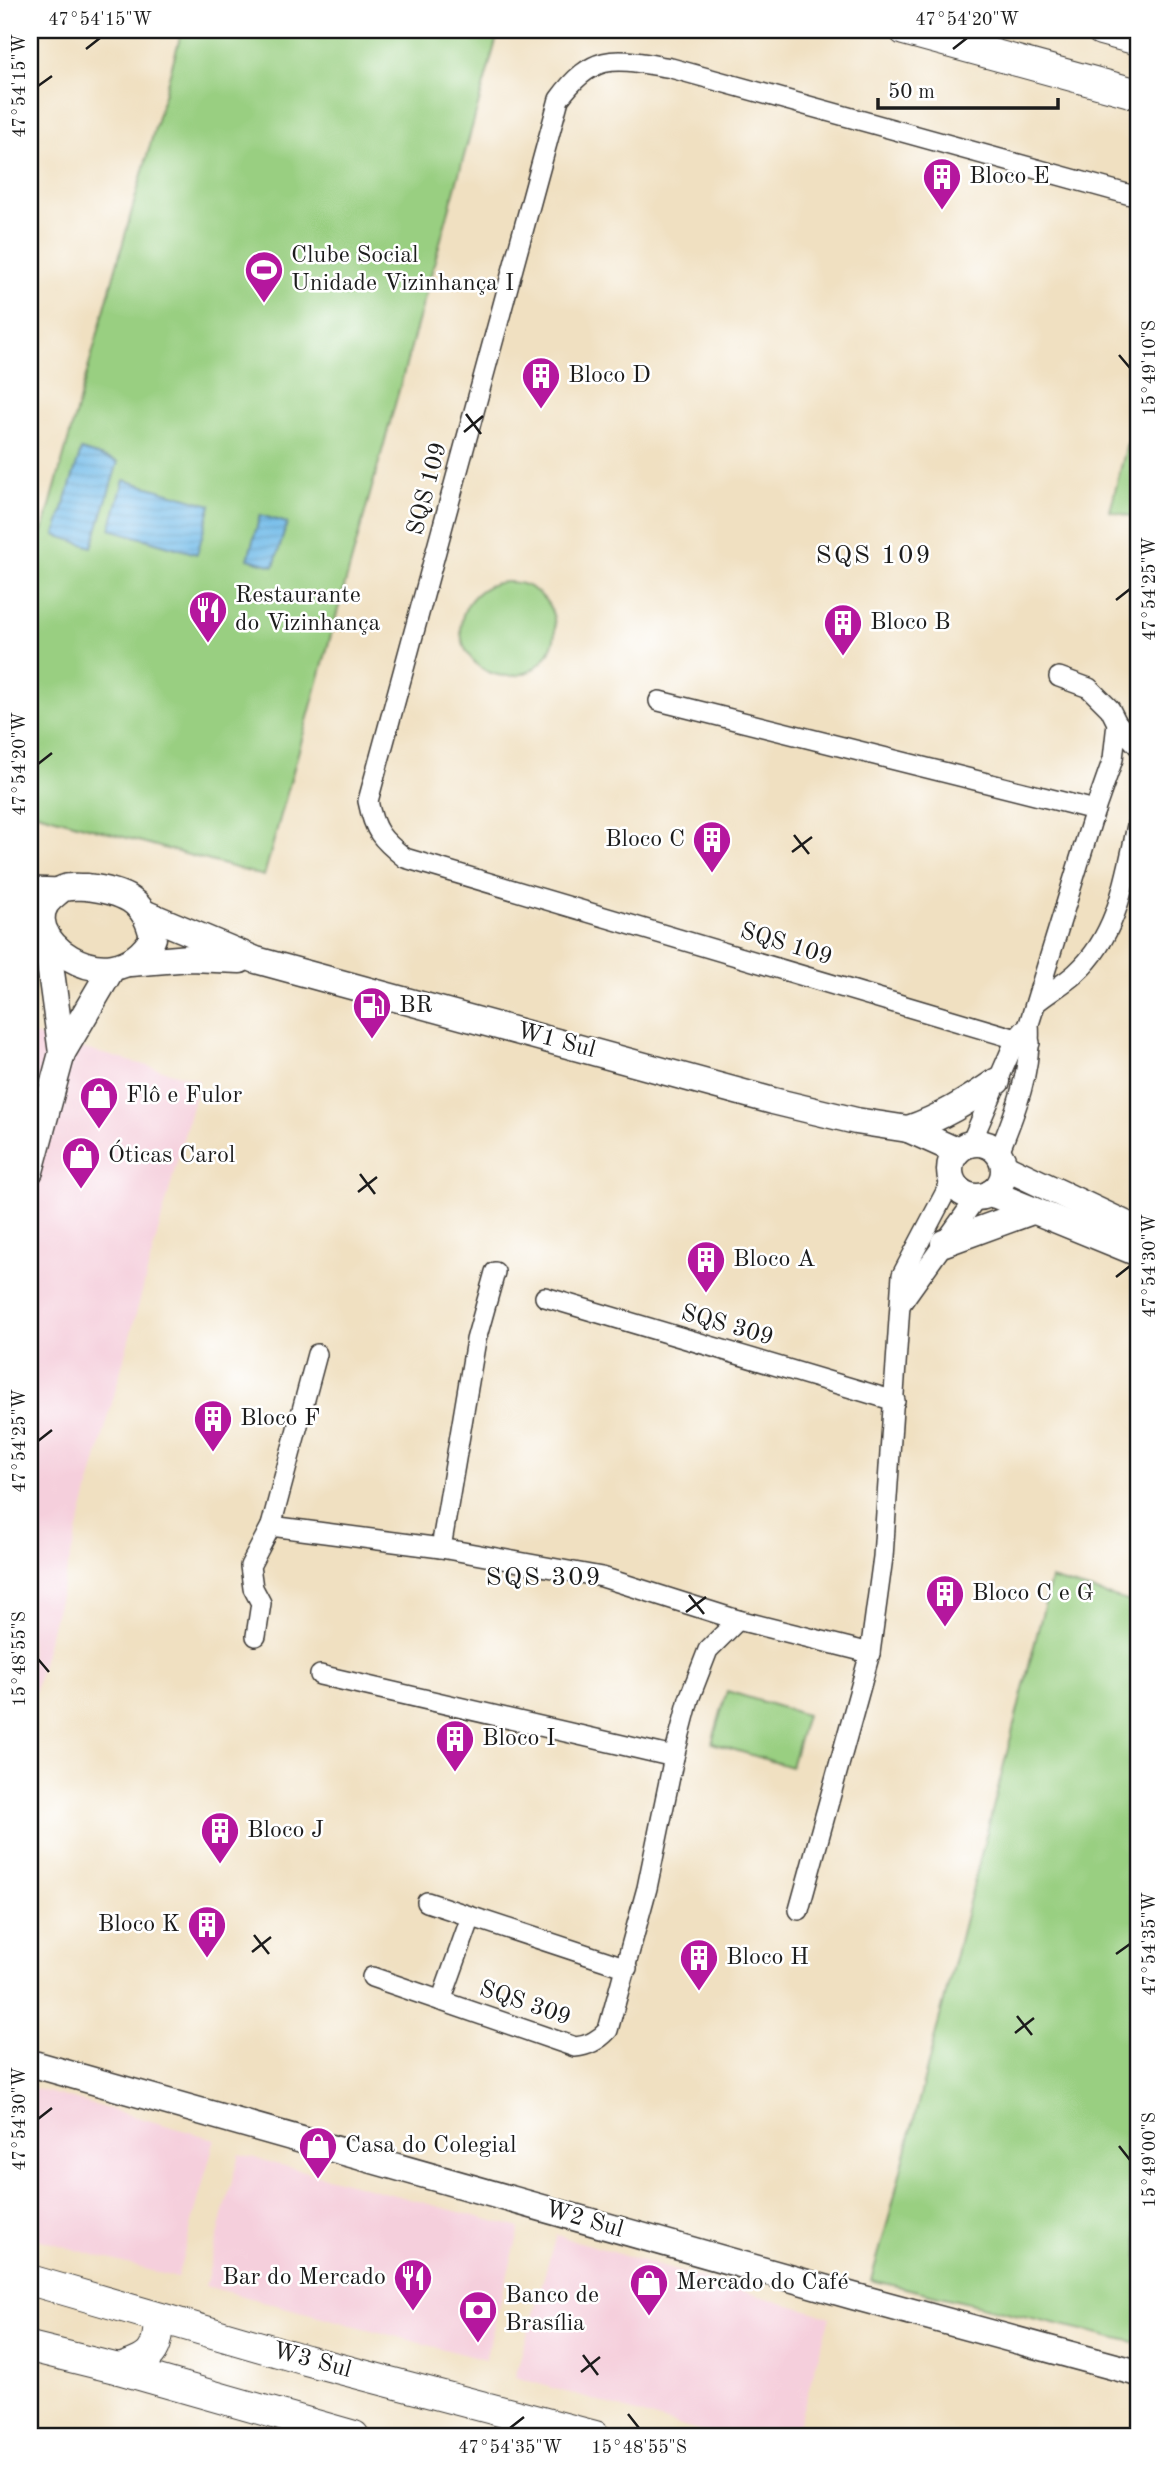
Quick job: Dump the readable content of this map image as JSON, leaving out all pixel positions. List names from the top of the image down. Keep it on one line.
{"streets":{"main road":["W3 Sul"],"street":["SQS 109","W1 Sul","SQS 309","W2 Sul"]},"districts":["SQS 109","SQS 309"],"places":{"building":["Bloco E","Bloco D","Bloco B","Bloco C","Bloco A","Bloco F","Bloco C e G","Bloco I","Bloco J","Bloco K","Bloco H"],"sports":["Clube Social Unidade Vizinhança I"],"restaurant":["Restaurante do Vizinhança","Bar do Mercado"],"fuel station":["BR"],"shop":["Flô e Fulor","Óticas Carol","Casa do Colegial","Mercado do Café"],"bank":["Banco de Brasília"]},"scale_bar":"50 m","coordinates":["47°54'15\"W","47°54'20\"W","15°49'10\"S","47°54'25\"W","47°54'30\"W","15°48'55\"S","47°54'35\"W","15°49'00\"S"]}
